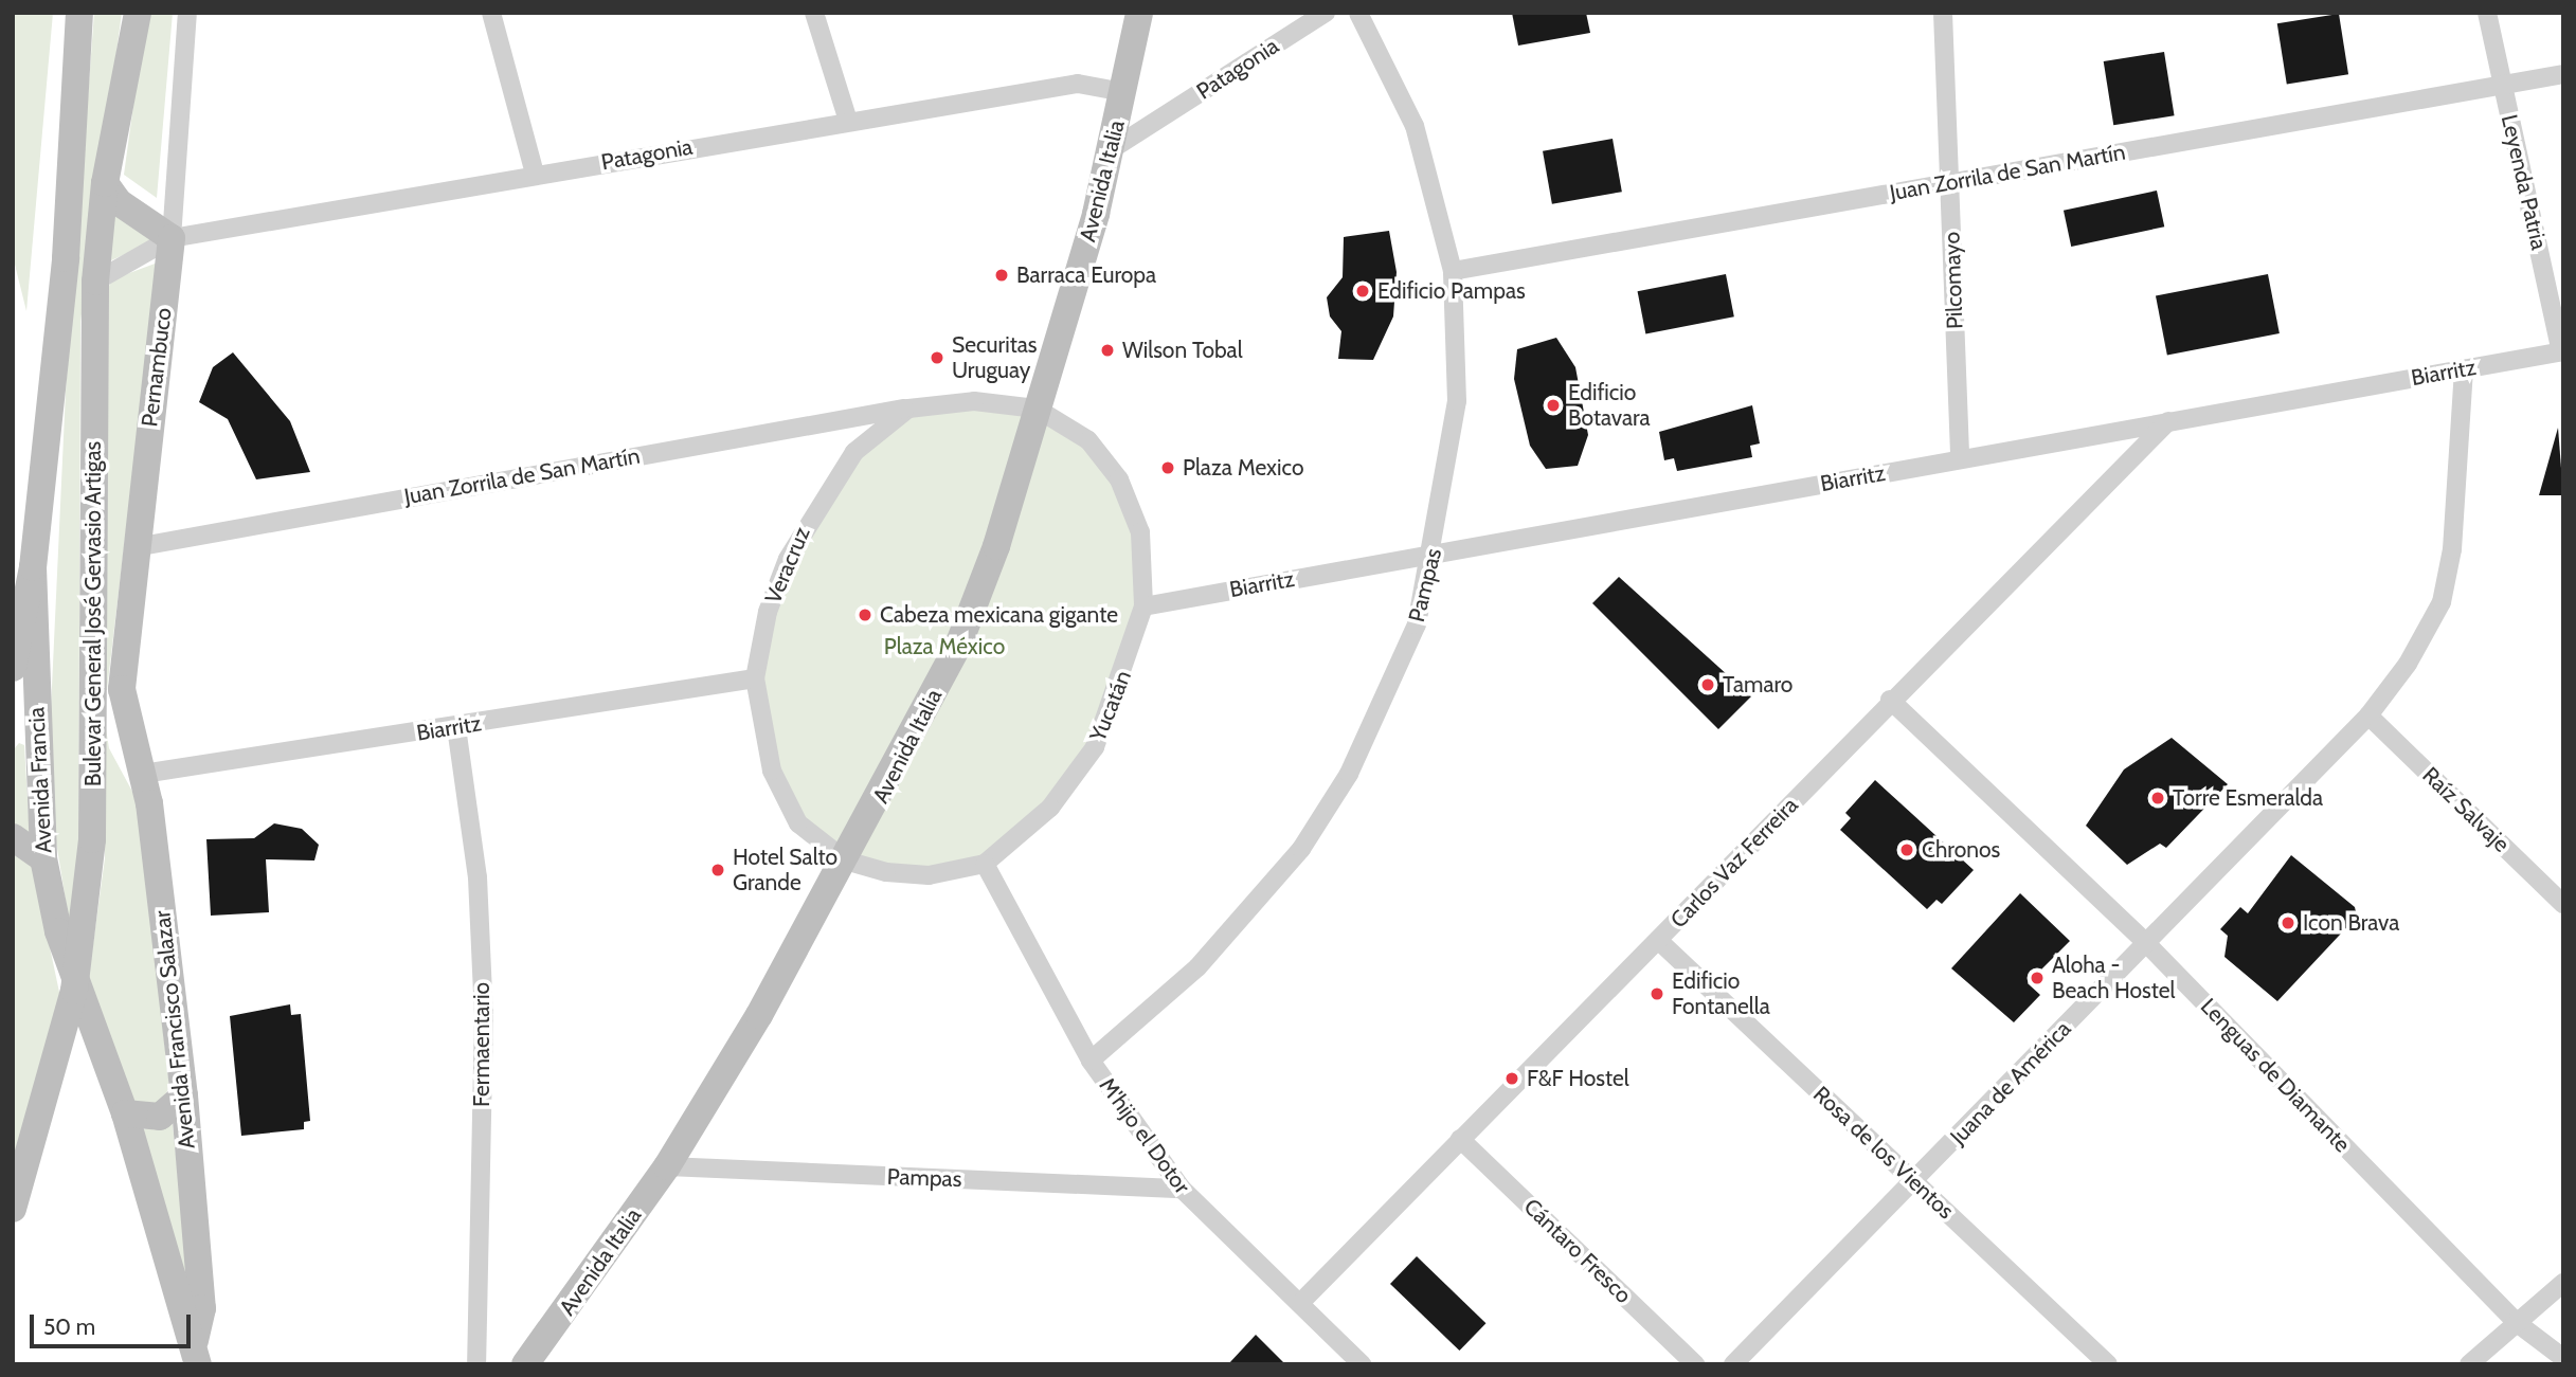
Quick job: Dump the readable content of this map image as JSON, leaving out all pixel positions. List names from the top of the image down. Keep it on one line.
{"streets":{"street":["Patagonia","Juan Zorrila de San Martín","Avenida Italia","Leyenda Patria","Pilcomayo","Pernambuco","Biarritz","Veracruz","Pampas","Bulevar General José Gervasio Artigas","Yucatán","Avenida Francia","Raíz Salvaje","Carlos Vaz Ferreira","Avenida Francisco Salazar","Fermaentario","Lenguas de Diamante","Juana de América","M'hijo el Dotor","Rosa de los Vientos","Cántaro Fresco"]},"crossings":[["Patagonia","Avenida Italia"],["Patagonia","Pernambuco"],["Patagonia","Bulevar General José Gervasio Artigas"],["Juan Zorrila de San Martín","Leyenda Patria"],["Juan Zorrila de San Martín","Pilcomayo"],["Juan Zorrila de San Martín","Pernambuco"],["Juan Zorrila de San Martín","Veracruz"],["Juan Zorrila de San Martín","Pampas"],["Avenida Italia","Veracruz"],["Avenida Italia","Pampas"],["Avenida Italia","Yucatán"],["Leyenda Patria","Biarritz"],["Pilcomayo","Biarritz"],["Pernambuco","Avenida Francisco Salazar"],["Biarritz","Veracruz"],["Biarritz","Pampas"],["Biarritz","Yucatán"],["Biarritz","Carlos Vaz Ferreira"],["Biarritz","Avenida Francisco Salazar"],["Biarritz","Fermaentario"],["Biarritz","Juana de América"],["Pampas","M'hijo el Dotor"],["Bulevar General José Gervasio Artigas","Avenida Francia"],["Bulevar General José Gervasio Artigas","Avenida Francisco Salazar"],["Yucatán","M'hijo el Dotor"],["Avenida Francia","Avenida Francisco Salazar"],["Raíz Salvaje","Juana de América"],["Carlos Vaz Ferreira","Lenguas de Diamante"],["Carlos Vaz Ferreira","M'hijo el Dotor"],["Carlos Vaz Ferreira","Rosa de los Vientos"],["Carlos Vaz Ferreira","Cántaro Fresco"],["Lenguas de Diamante","Juana de América"],["Juana de América","Rosa de los Vientos"]],"parks":["Plaza México"],"places":["Barraca Europa","Edificio Pampas","Wilson Tobal","Securitas Uruguay","Edificio Botavara","Plaza Mexico","Cabeza mexicana gigante","Tamaro","Torre Esmeralda","Chronos","Hotel Salto Grande","Icon Brava","Aloha - Beach Hostel","Edificio Fontanella","F&F Hostel"],"scale_bar":"50 m"}
